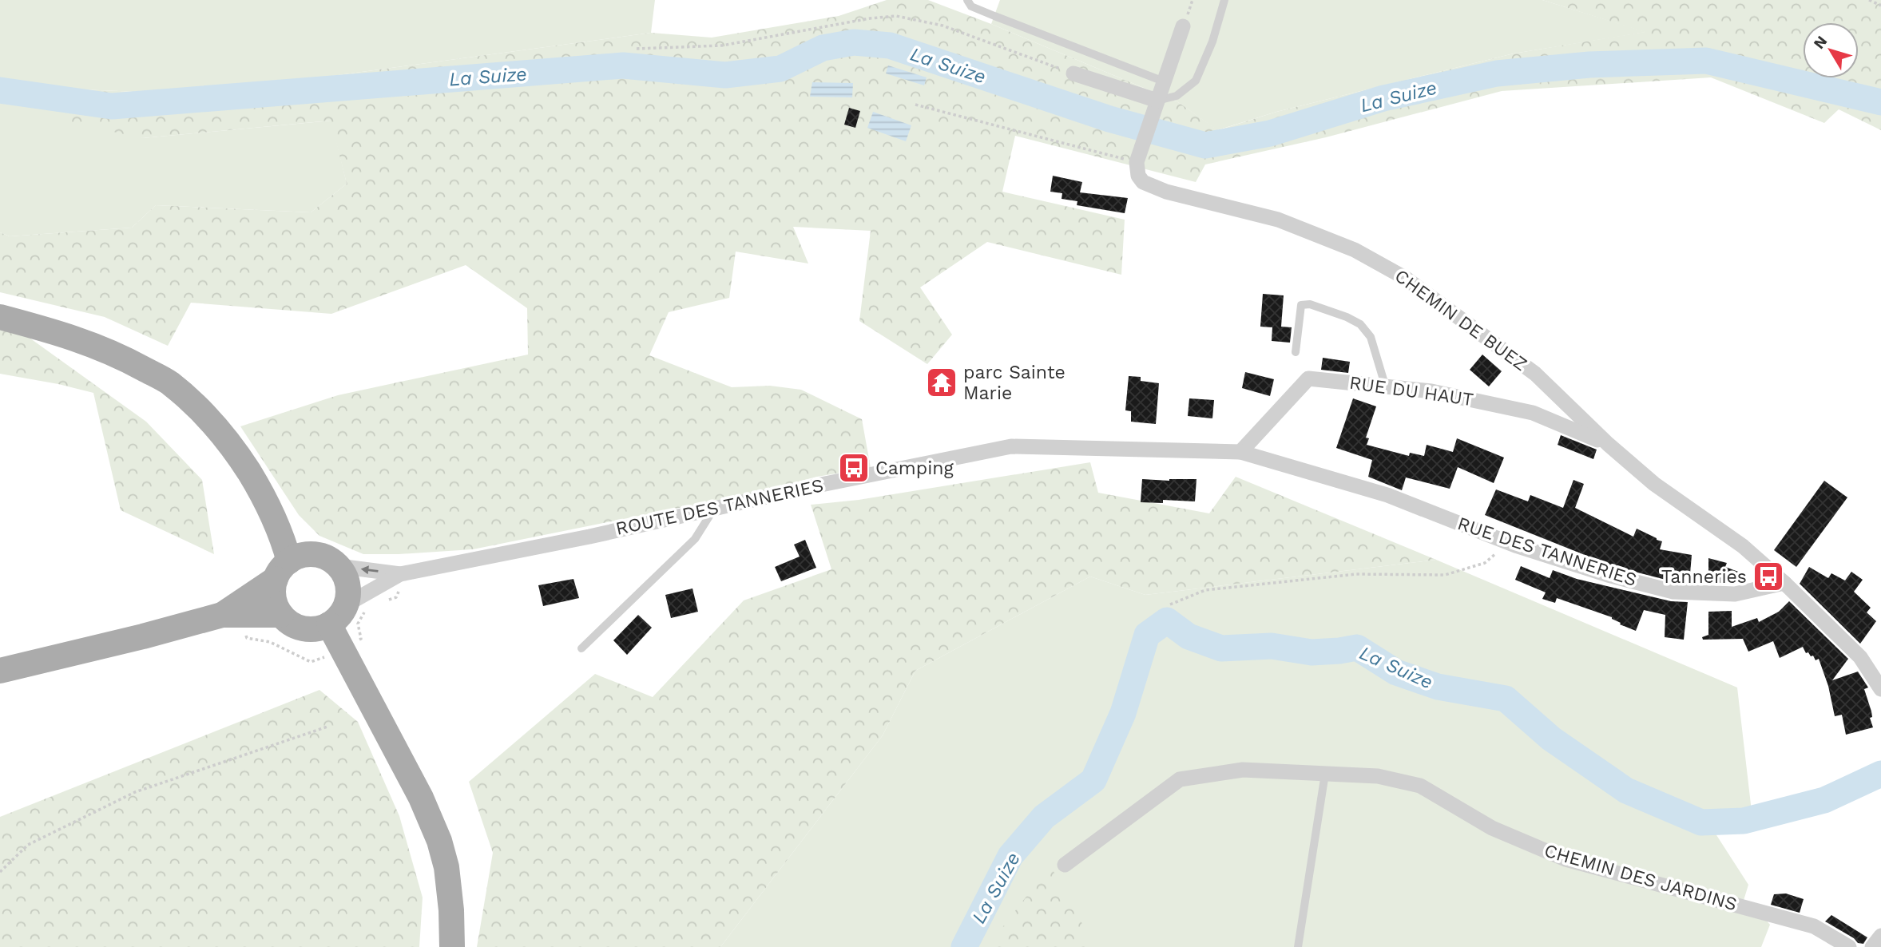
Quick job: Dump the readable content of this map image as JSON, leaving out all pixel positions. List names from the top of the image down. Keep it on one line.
{"streets":{"street":["CHEMIN DE BUEZ","RUE DU HAUT","ROUTE DES TANNERIES","RUE DES TANNERIES","CHEMIN DES JARDINS"]},"crossings":[["CHEMIN DE BUEZ","RUE DU HAUT"],["CHEMIN DE BUEZ","RUE DES TANNERIES"],["RUE DU HAUT","ROUTE DES TANNERIES"],["RUE DU HAUT","RUE DES TANNERIES"],["ROUTE DES TANNERIES","RUE DES TANNERIES"]],"water":["La Suize"],"places":{"temple":["parc Sainte Marie"],"bus stop":["Camping","Tanneries"]},"north":"top left"}
